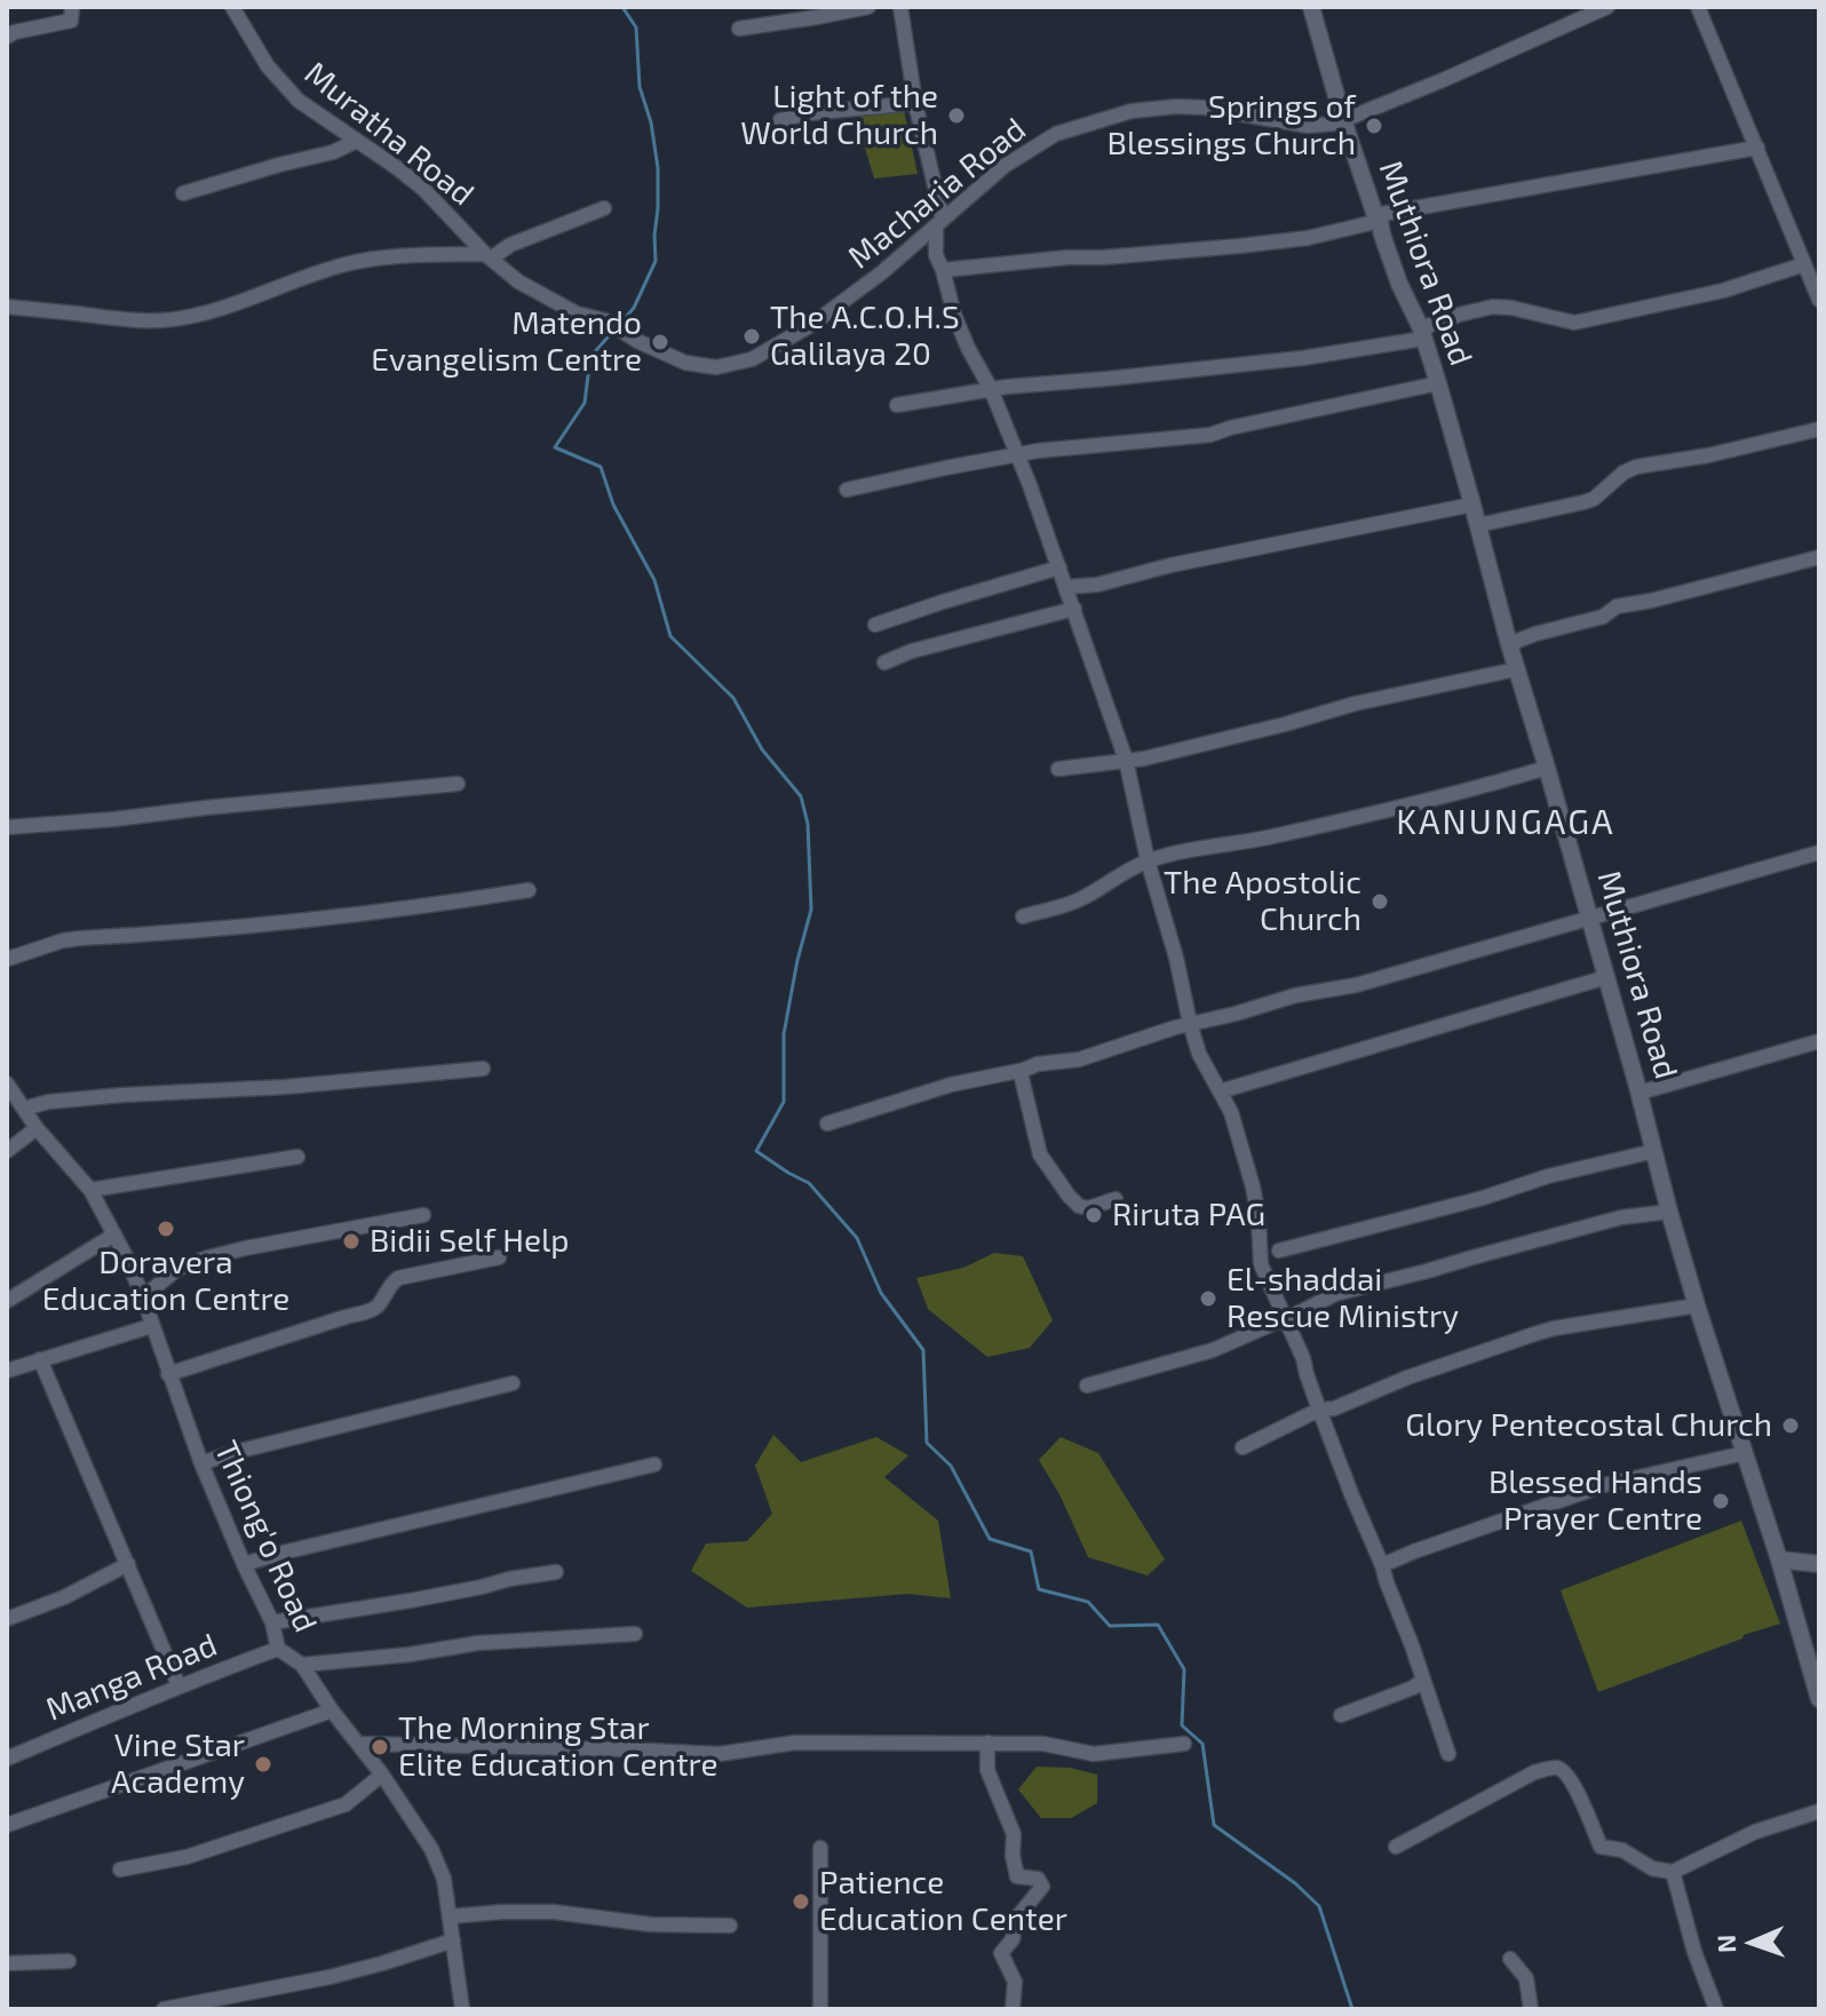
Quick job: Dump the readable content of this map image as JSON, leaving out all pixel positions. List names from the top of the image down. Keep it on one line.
{"streets":{"street":["Muratha Road","Macharia Road","Muthiora Road","Thiong'o Road","Manga Road"]},"crossings":[["Muratha Road","Macharia Road"],["Macharia Road","Muthiora Road"],["Thiong'o Road","Manga Road"]],"districts":["KANUNGAGA"],"places":["Light of the World Church","Springs of Blessings Church","The A.C.O.H.S Galilaya 20","Matendo Evangelism Centre","The Apostolic Church","Riruta PAG","Doravera Education Centre","Bidii Self Help","El-shaddai Rescue Ministry","Glory Pentecostal Church","Blessed Hands Prayer Centre","The Morning Star Elite Education Centre","Vine Star Academy","Patience Education Center"],"north":"left"}
